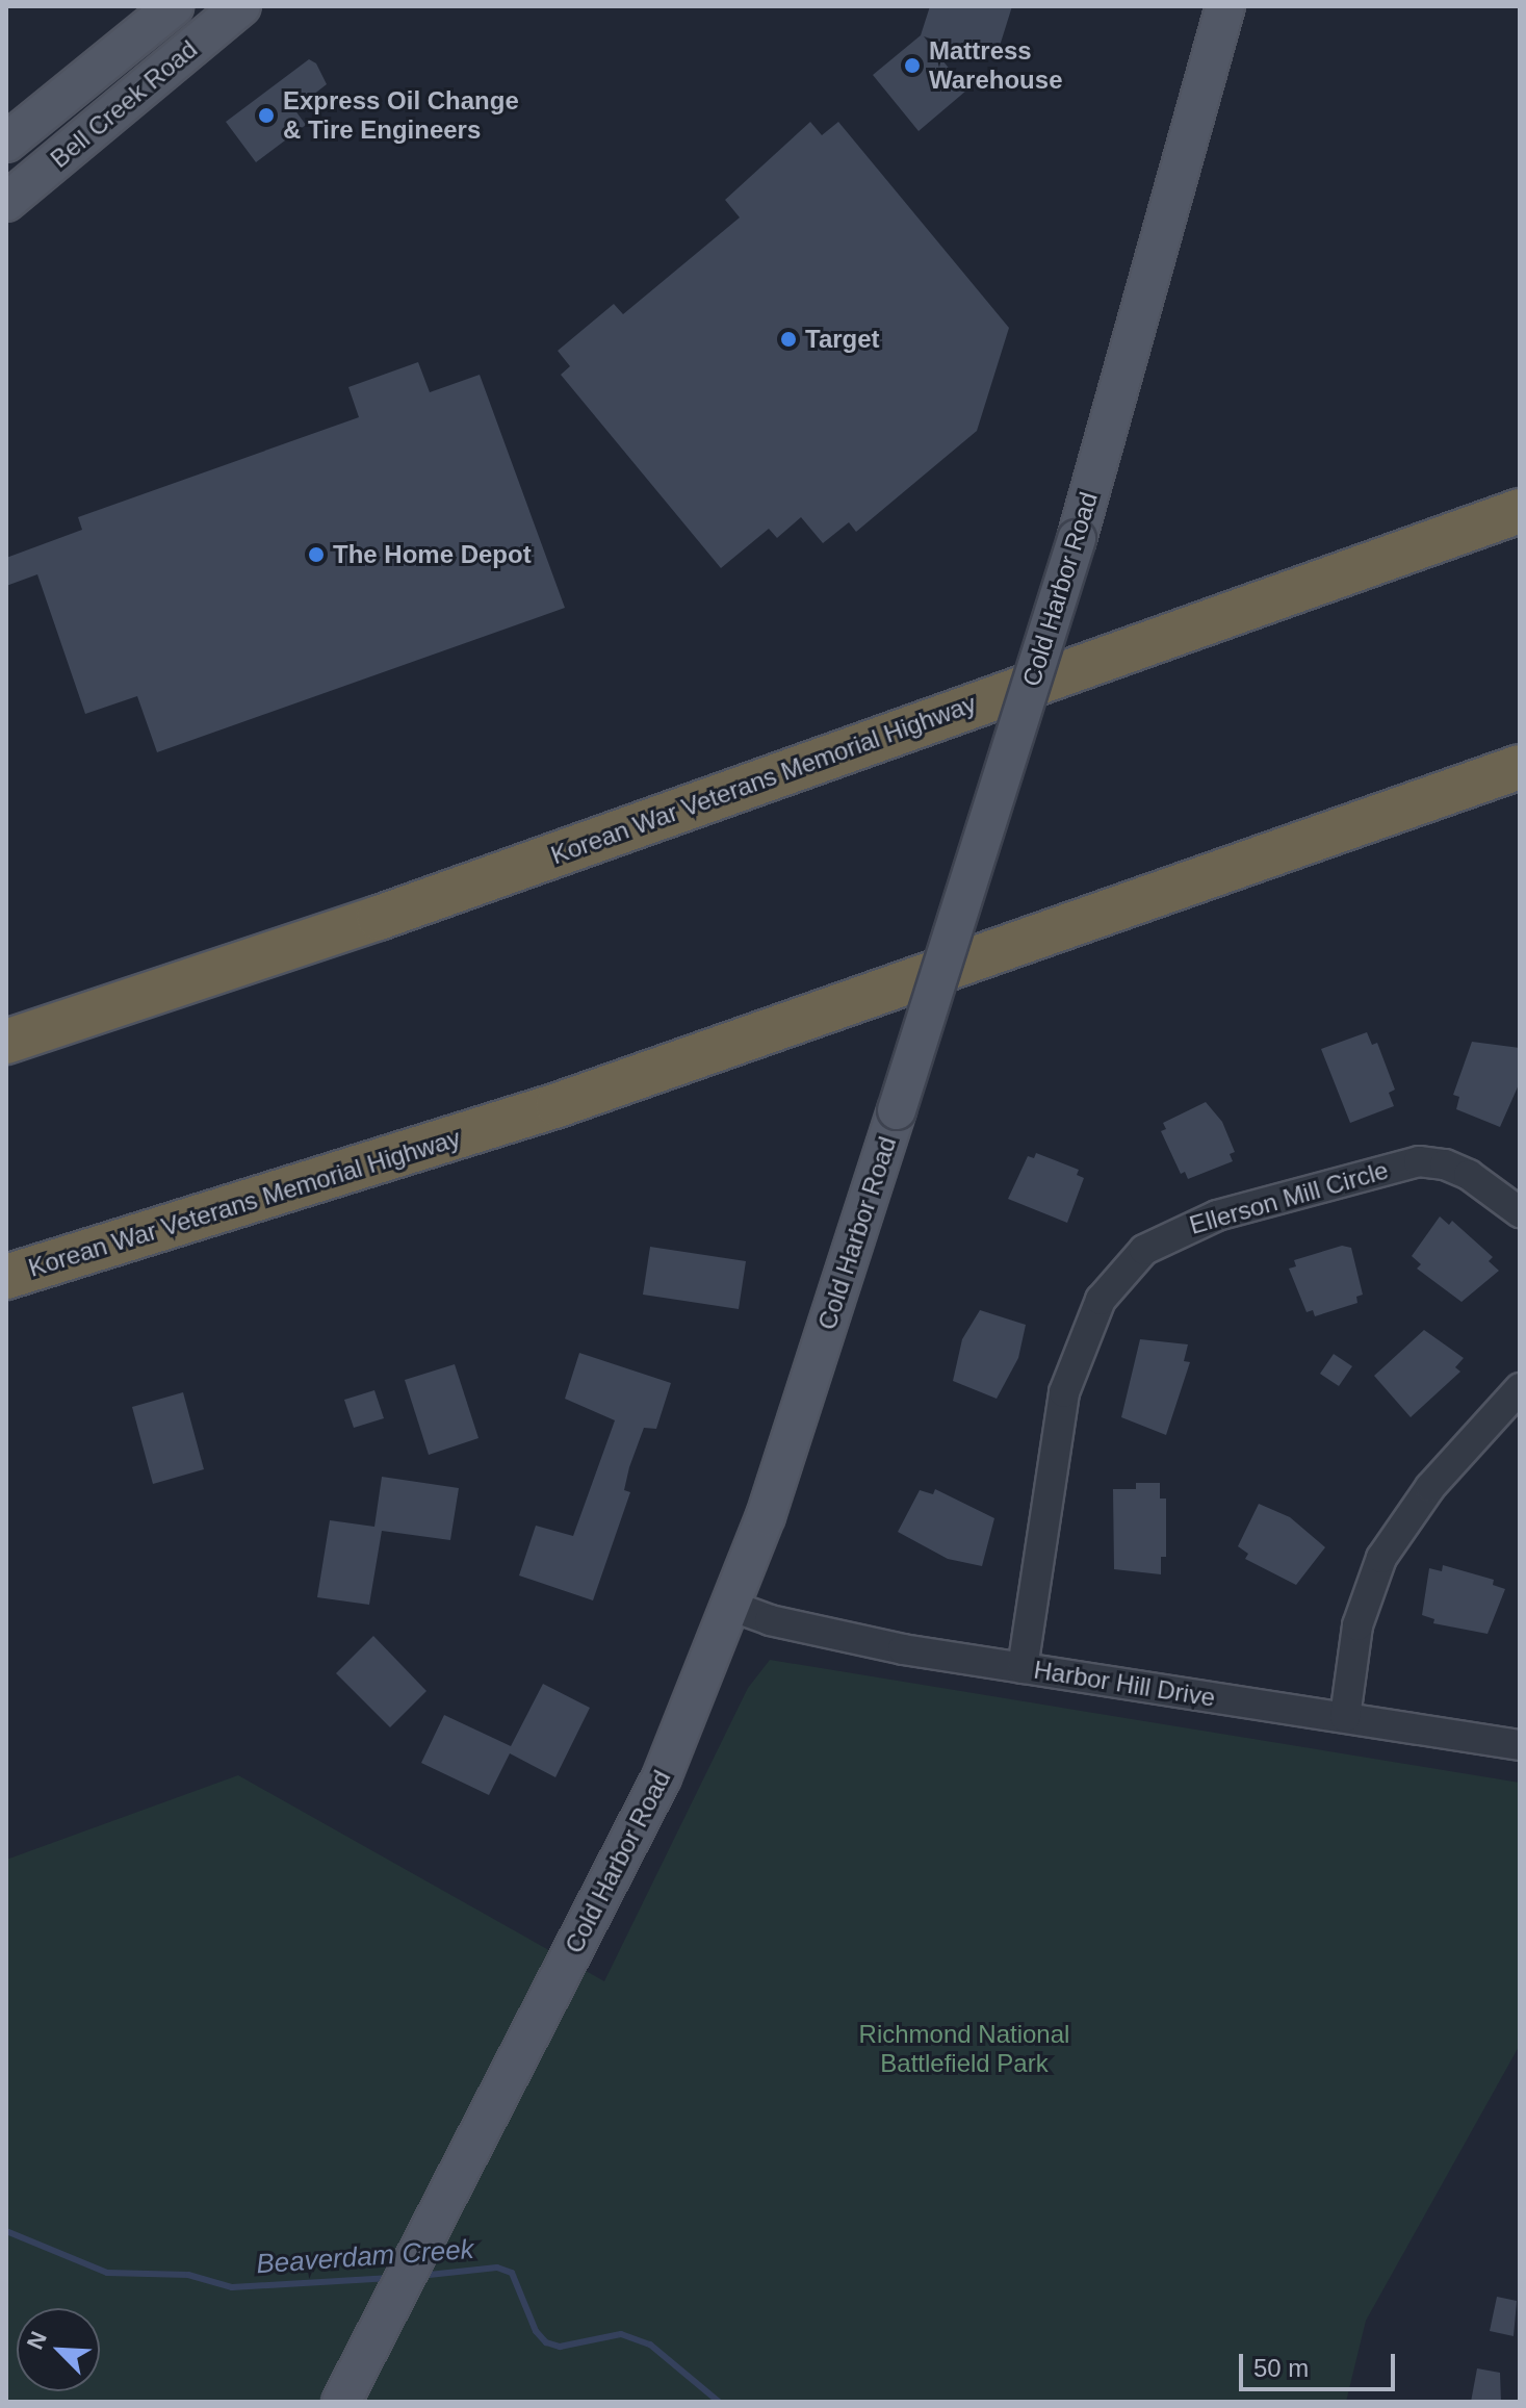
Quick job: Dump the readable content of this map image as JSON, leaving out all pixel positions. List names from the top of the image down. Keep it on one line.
{"streets":{"highway":["Korean War Veterans Memorial Highway"],"main road":["Bell Creek Road","Cold Harbor Road"],"street":["Ellerson Mill Circle","Harbor Hill Drive"]},"crossings":[["Cold Harbor Road","Harbor Hill Drive"],["Ellerson Mill Circle","Harbor Hill Drive"]],"water":["Beaverdam Creek"],"parks":["Richmond National Battlefield Park"],"places":["Mattress Warehouse","Express Oil Change & Tire Engineers","Target","The Home Depot"],"scale_bar":"50 m","north":"top left"}
